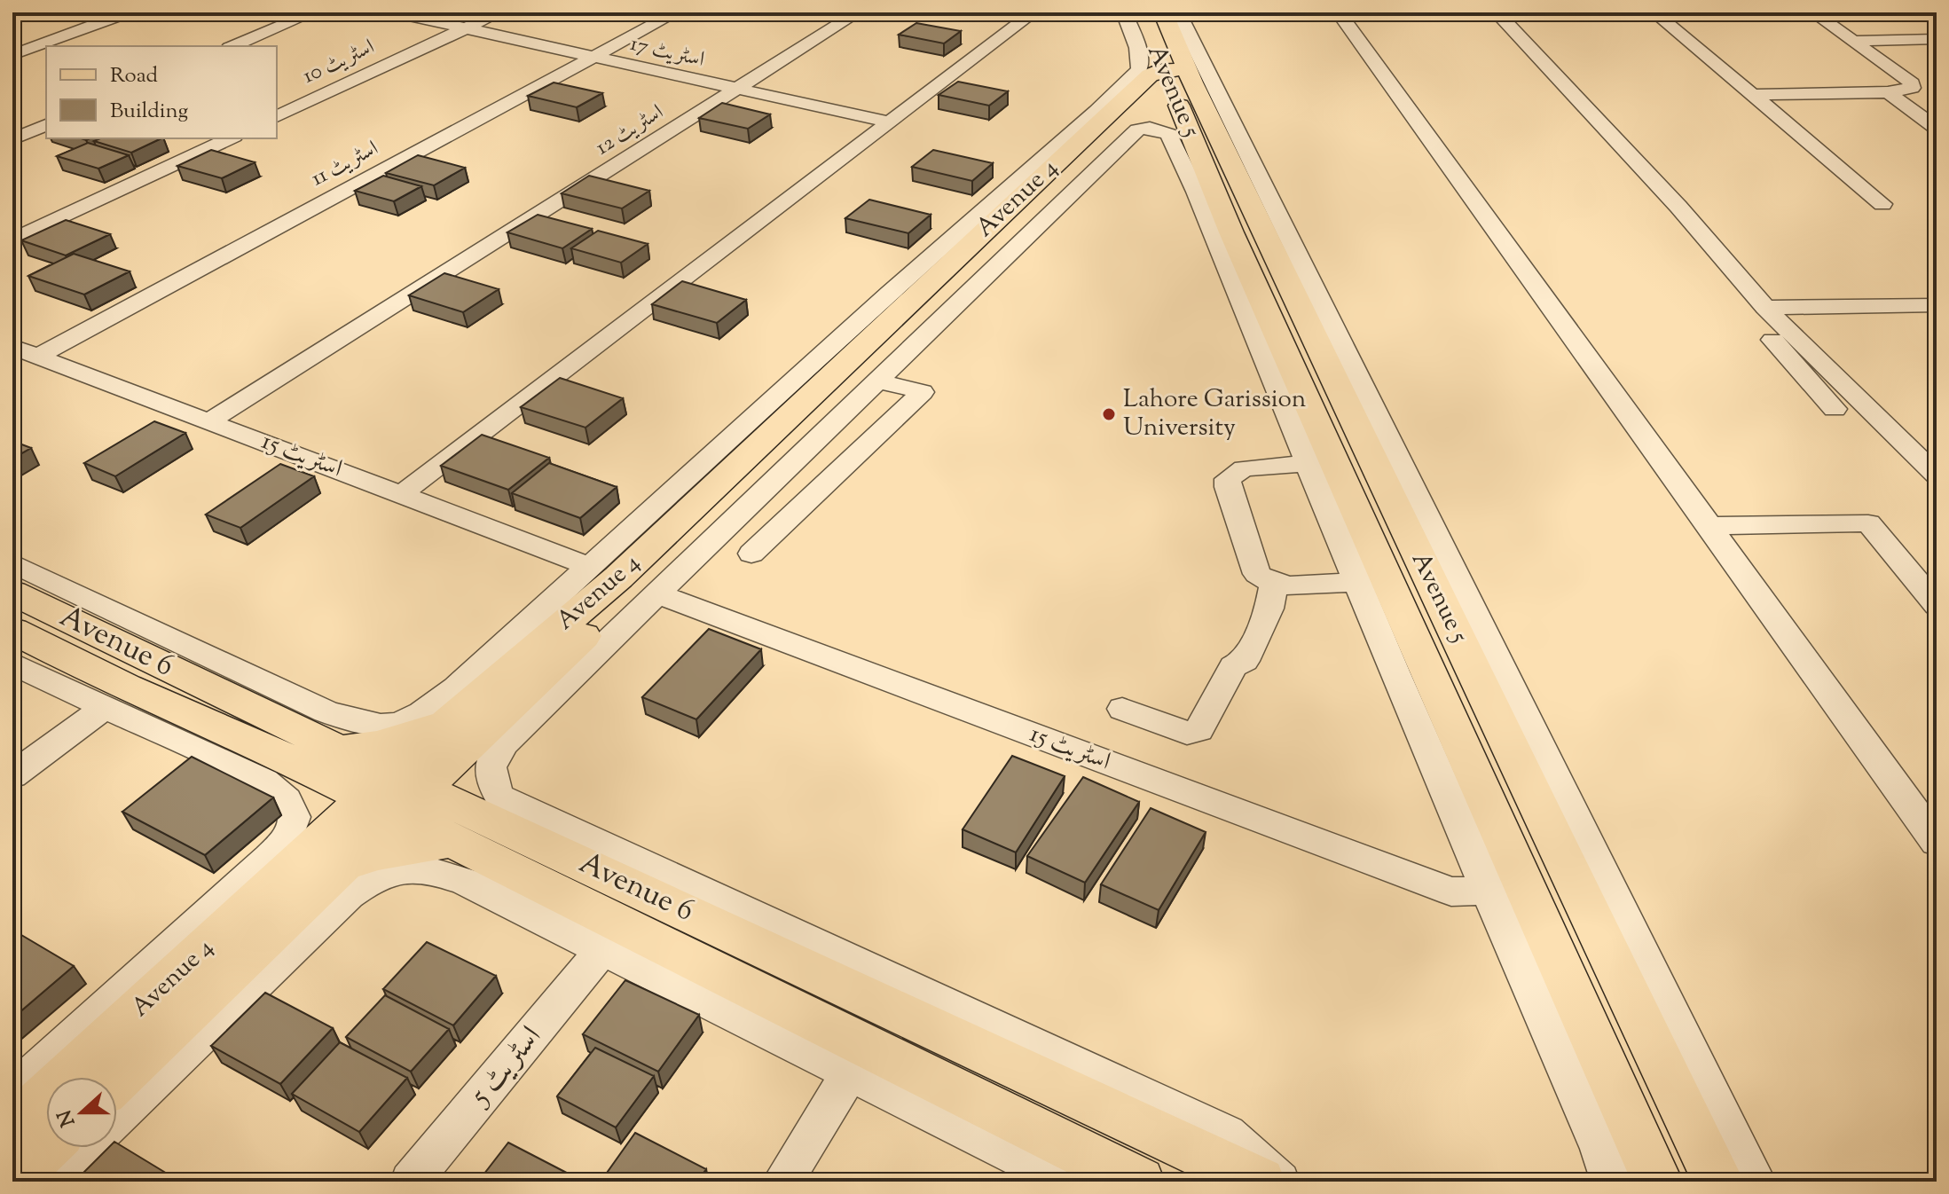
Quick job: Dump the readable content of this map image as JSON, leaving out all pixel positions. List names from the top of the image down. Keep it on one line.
{"streets":{"main road":["Avenue 5","Avenue 4","Avenue 6"],"street":["اسٹریٹ 17","اسٹریٹ 10","اسٹریٹ 12","اسٹریٹ 11","اسٹریٹ 15","اسٹریٹ 5"]},"crossings":[["اسٹریٹ 17","اسٹریٹ 10"],["اسٹریٹ 17","اسٹریٹ 12"],["اسٹریٹ 17","اسٹریٹ 11"],["Avenue 5","Avenue 4"],["اسٹریٹ 12","اسٹریٹ 15"],["اسٹریٹ 11","اسٹریٹ 15"],["Avenue 4","Avenue 6"]],"places":["Lahore Garission University"],"legend":["Road","Building"],"north":"left"}
